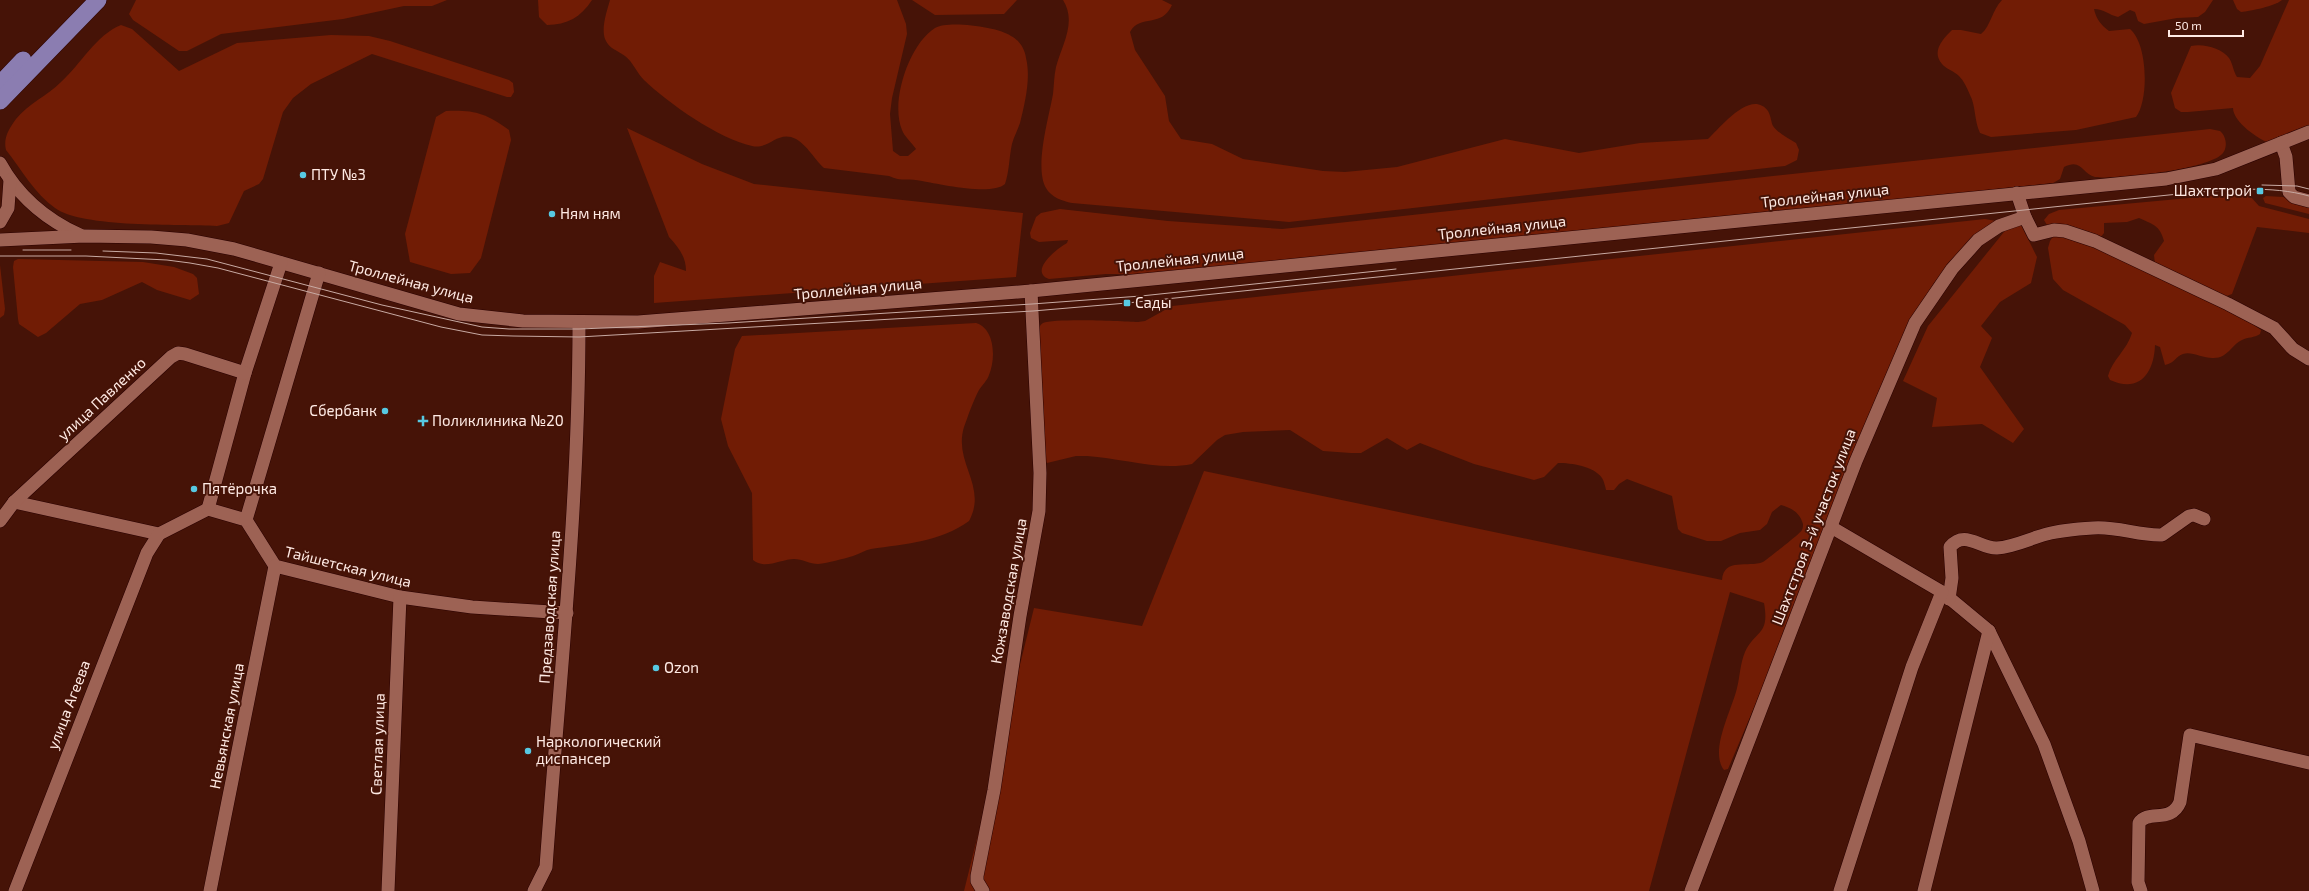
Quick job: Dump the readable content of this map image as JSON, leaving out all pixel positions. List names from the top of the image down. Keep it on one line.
{"streets":{"street":["Троллейная улица","улица Павленко","Шахтстроя 3-й участок улица","Тайшетская улица","Кожзаводская улица","Предзаводская улица","улица Агеева","Невьянская улица","Светлая улица"]},"crossings":[["Троллейная улица","Кожзаводская улица"],["Троллейная улица","Предзаводская улица"],["Тайшетская улица","Предзаводская улица"],["Тайшетская улица","Невьянская улица"],["Тайшетская улица","Светлая улица"]],"places":{"other":["ПТУ №3","Ням ням","Сбербанк","Пятёрочка","Ozon","Наркологический диспансер"],"transit":["Шахтстрой","Сады"],"health":["Поликлиника №20"]},"scale_bar":"50 m"}
